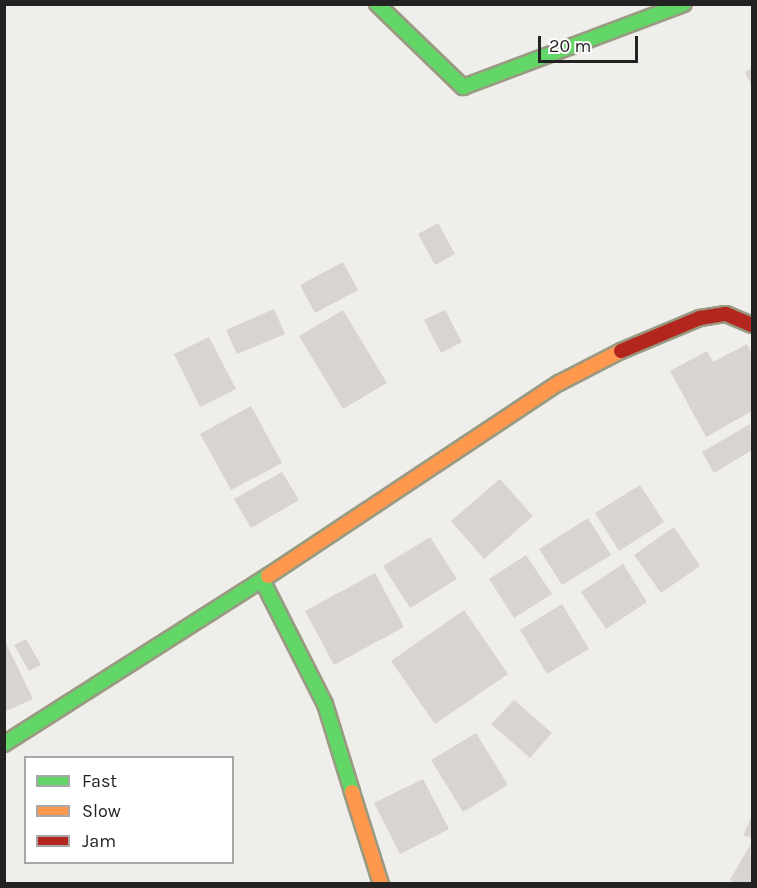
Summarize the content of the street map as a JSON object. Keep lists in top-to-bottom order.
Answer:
{
  "legend": ["Fast", "Slow", "Jam"],
  "scale_bar": "20 m"
}
